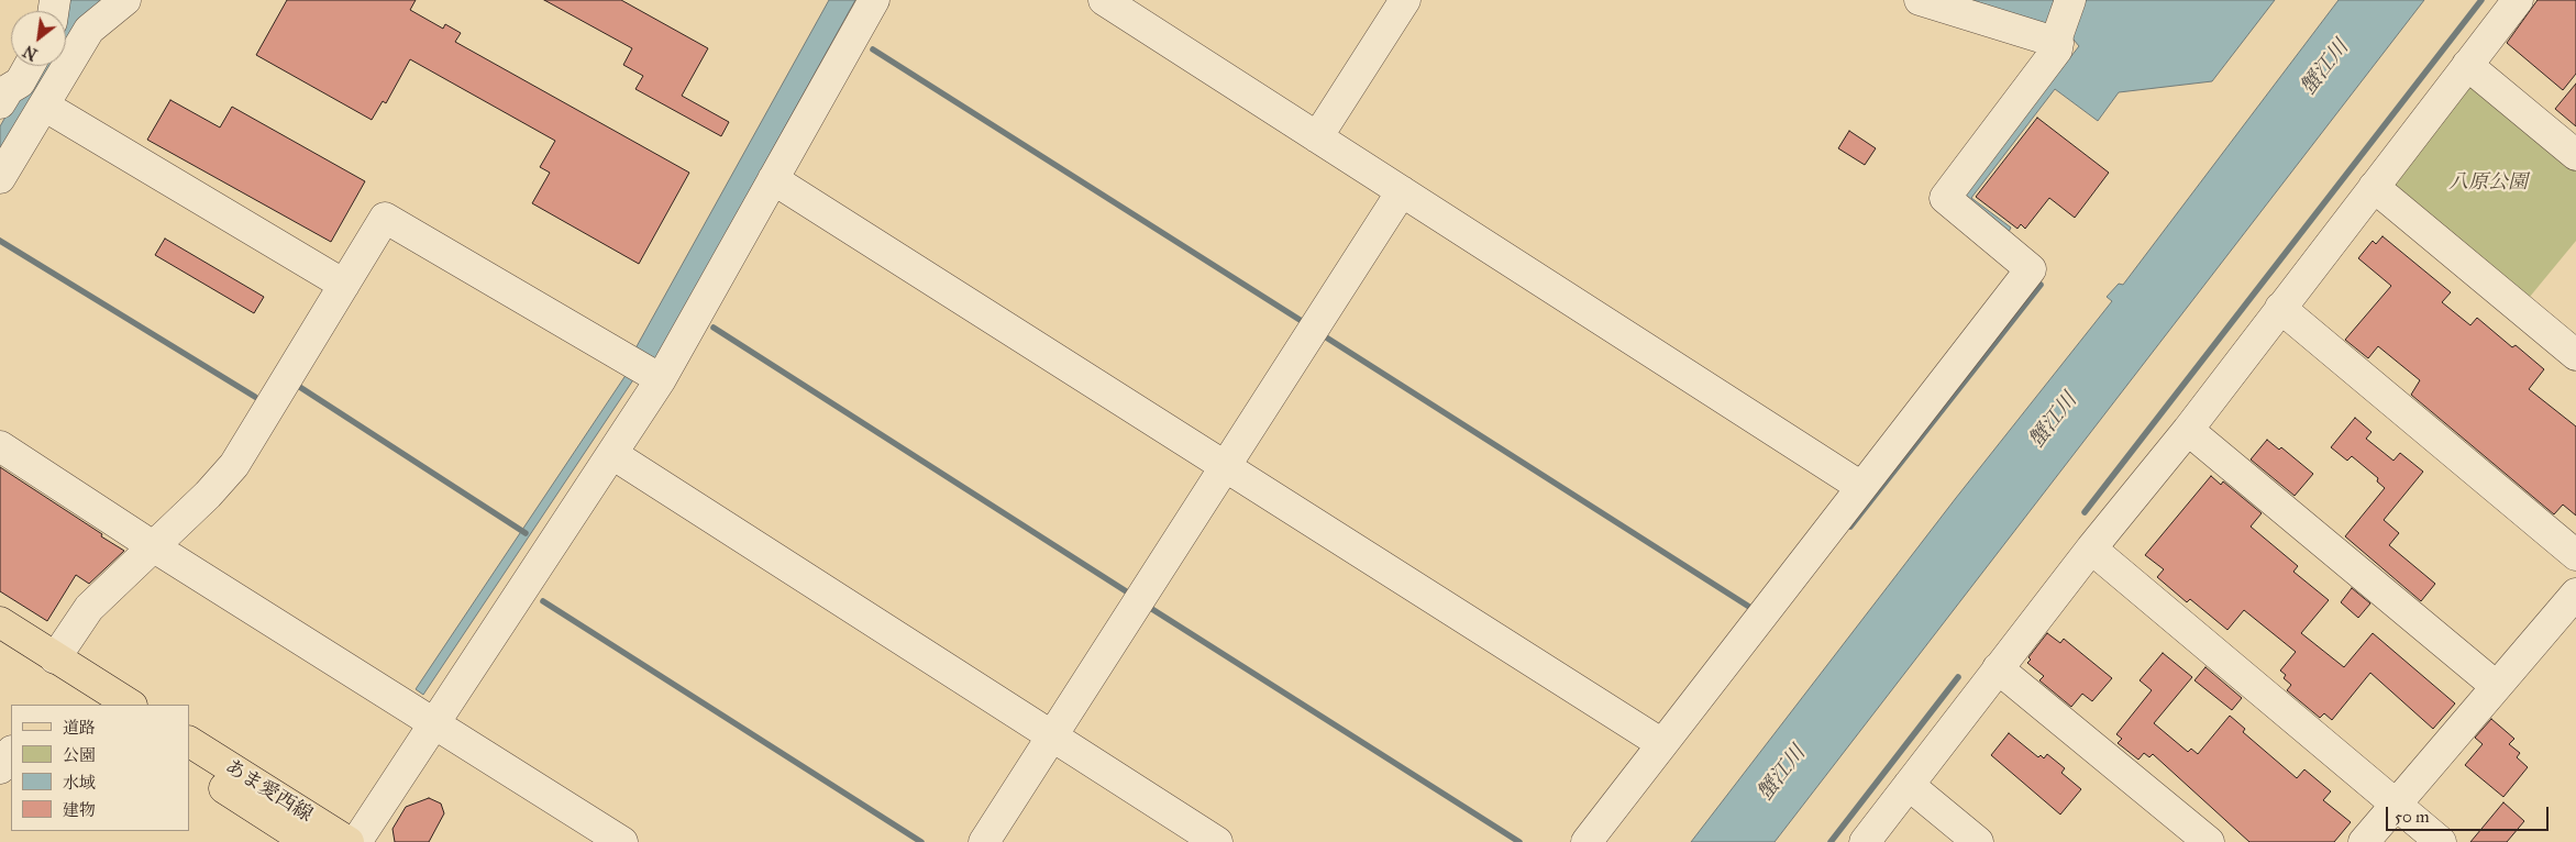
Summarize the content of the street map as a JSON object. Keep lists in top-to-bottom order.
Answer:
{
  "streets": {
    "main road": ["あま愛西線"]
  },
  "water": ["蟹江川"],
  "parks": ["八原公園"],
  "legend": [
    "道路",
    "公園",
    "水域",
    "建物"
  ],
  "scale_bar": "50 m",
  "north": "bottom left"
}
